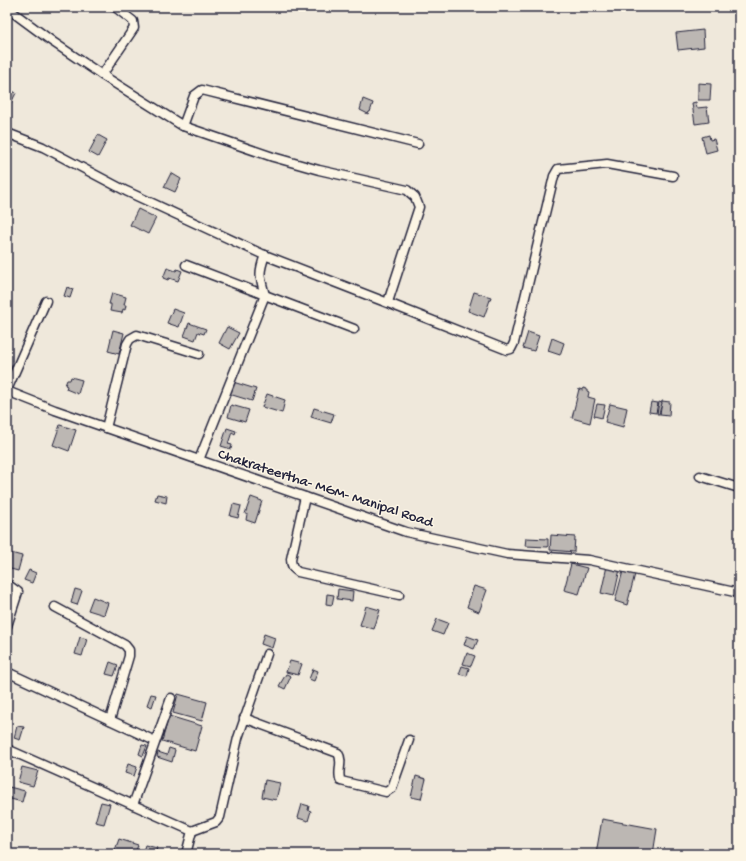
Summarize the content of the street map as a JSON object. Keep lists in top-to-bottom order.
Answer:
{
  "streets": {
    "street": ["Chakrateertha- MGM- Manipal Road"]
  }
}
